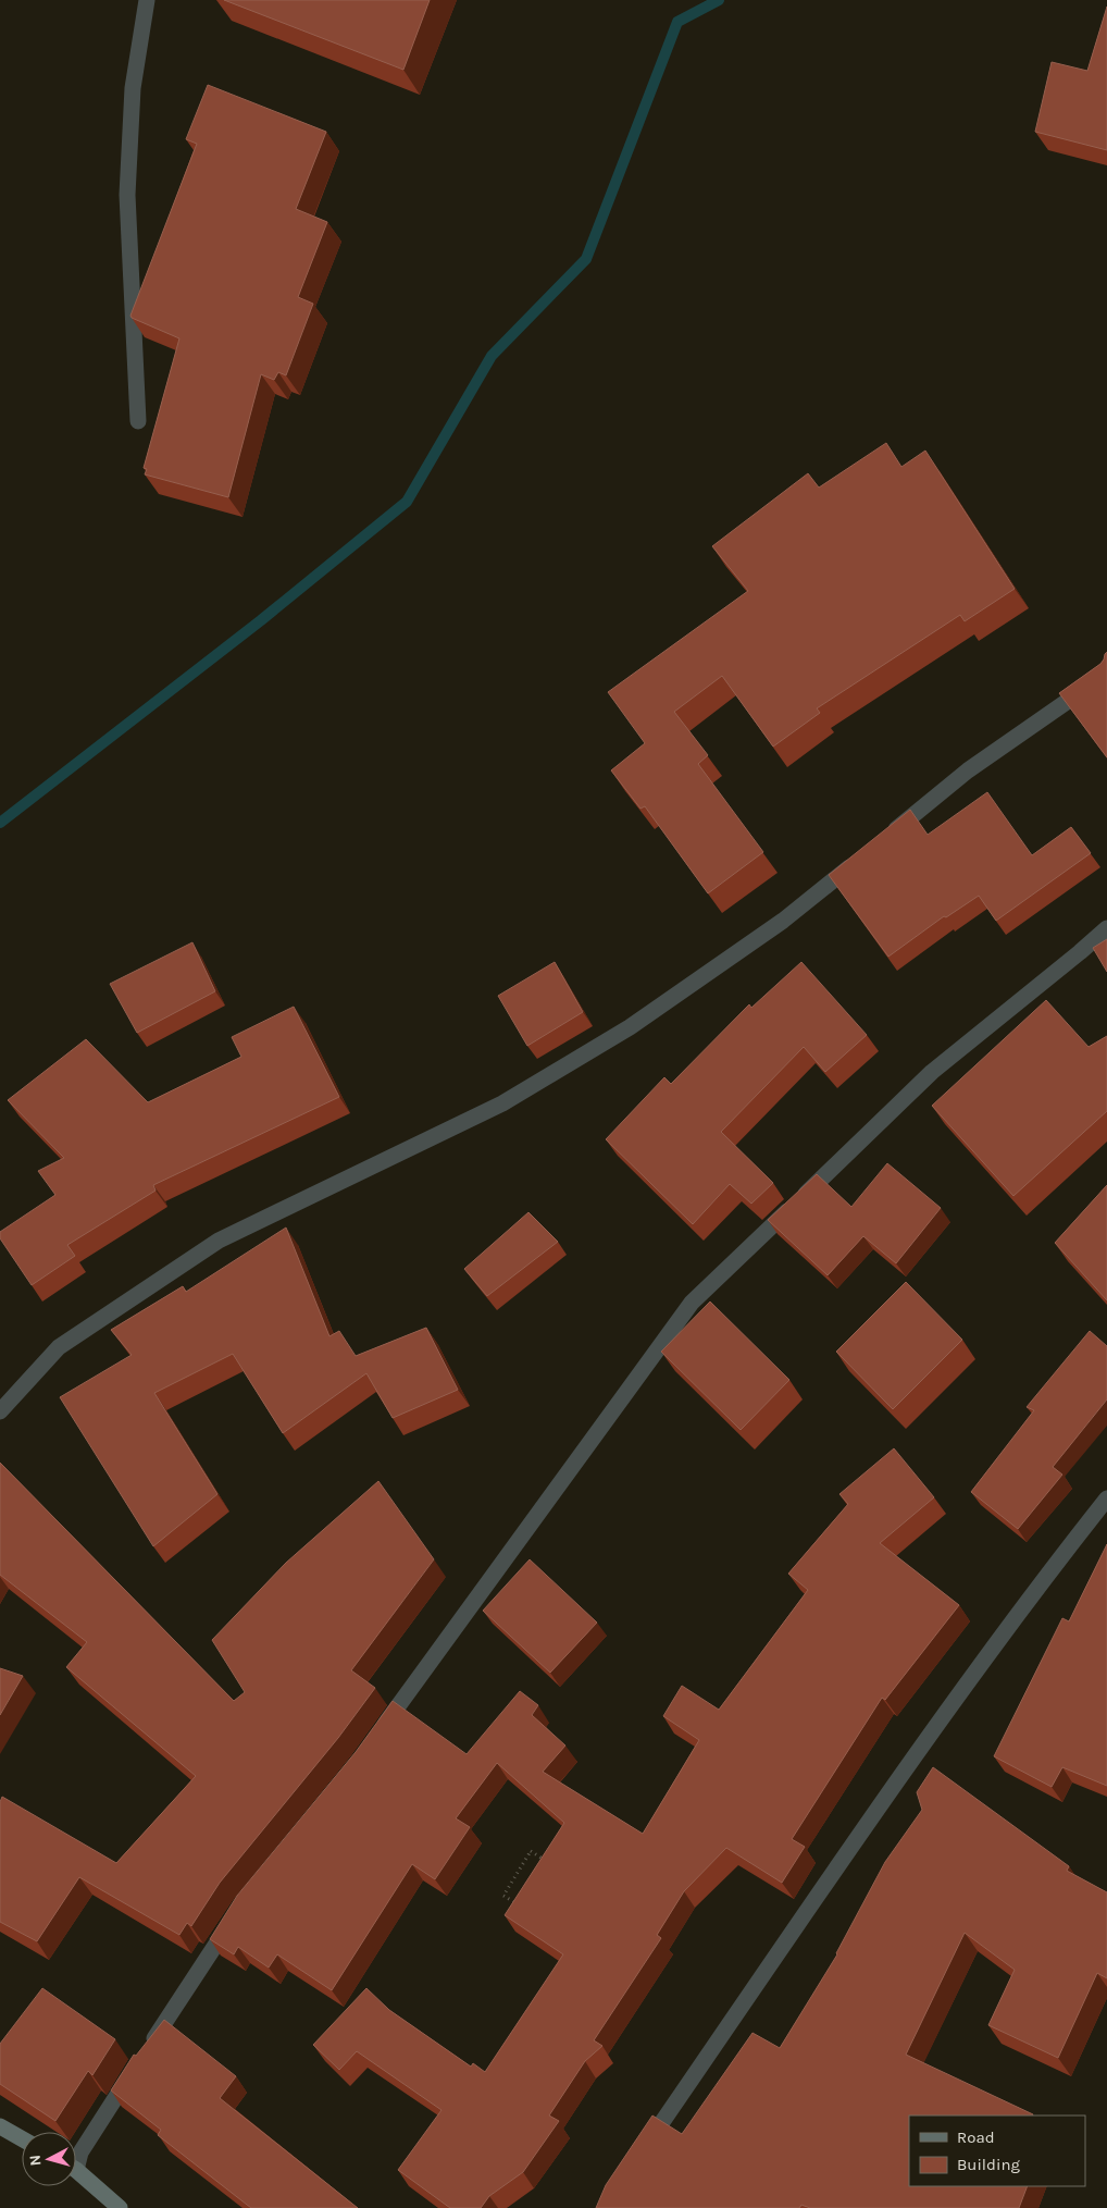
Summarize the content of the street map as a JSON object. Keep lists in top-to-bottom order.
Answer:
{
  "legend": ["Road", "Building"],
  "north": "left"
}
